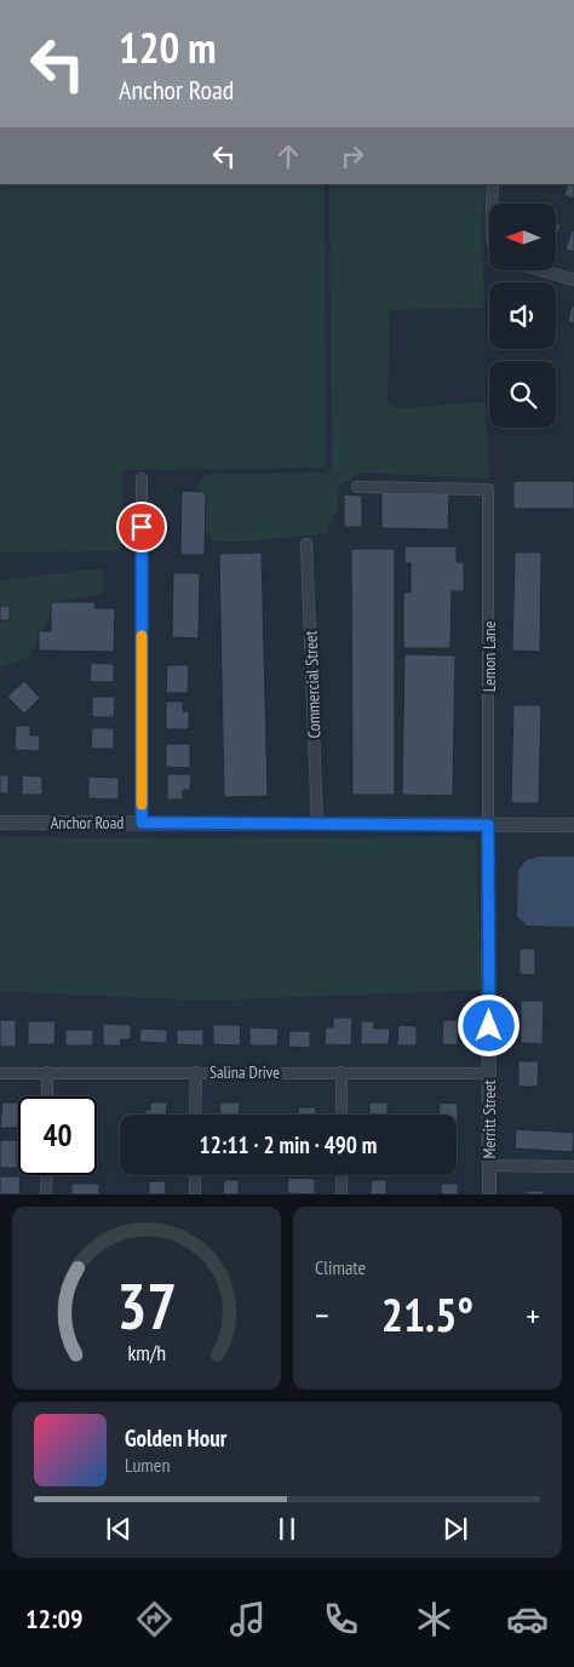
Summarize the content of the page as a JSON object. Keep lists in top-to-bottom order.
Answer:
{
  "streets": {
    "street": [
      "Lemon Lane",
      "Commercial Street",
      "Anchor Road",
      "Salina Drive",
      "Merritt Street"
    ]
  },
  "crossings": [
    ["Lemon Lane", "Anchor Road"],
    ["Lemon Lane", "Merritt Street"],
    ["Commercial Street", "Anchor Road"],
    ["Anchor Road", "Merritt Street"],
    ["Salina Drive", "Merritt Street"]
  ],
  "north": "left",
  "page": {
    "turn": ["120 m", "Anchor Road"],
    "limit": "40",
    "trip": "12:11 · 2 min · 490 m",
    "tile": "Climate",
    "heat": ["−", "21.5°", "+"],
    "song": ["Golden Hour", "Lumen"],
    "tabs": "12:09",
    "gauge": ["37", "km/h"]
  }
}
